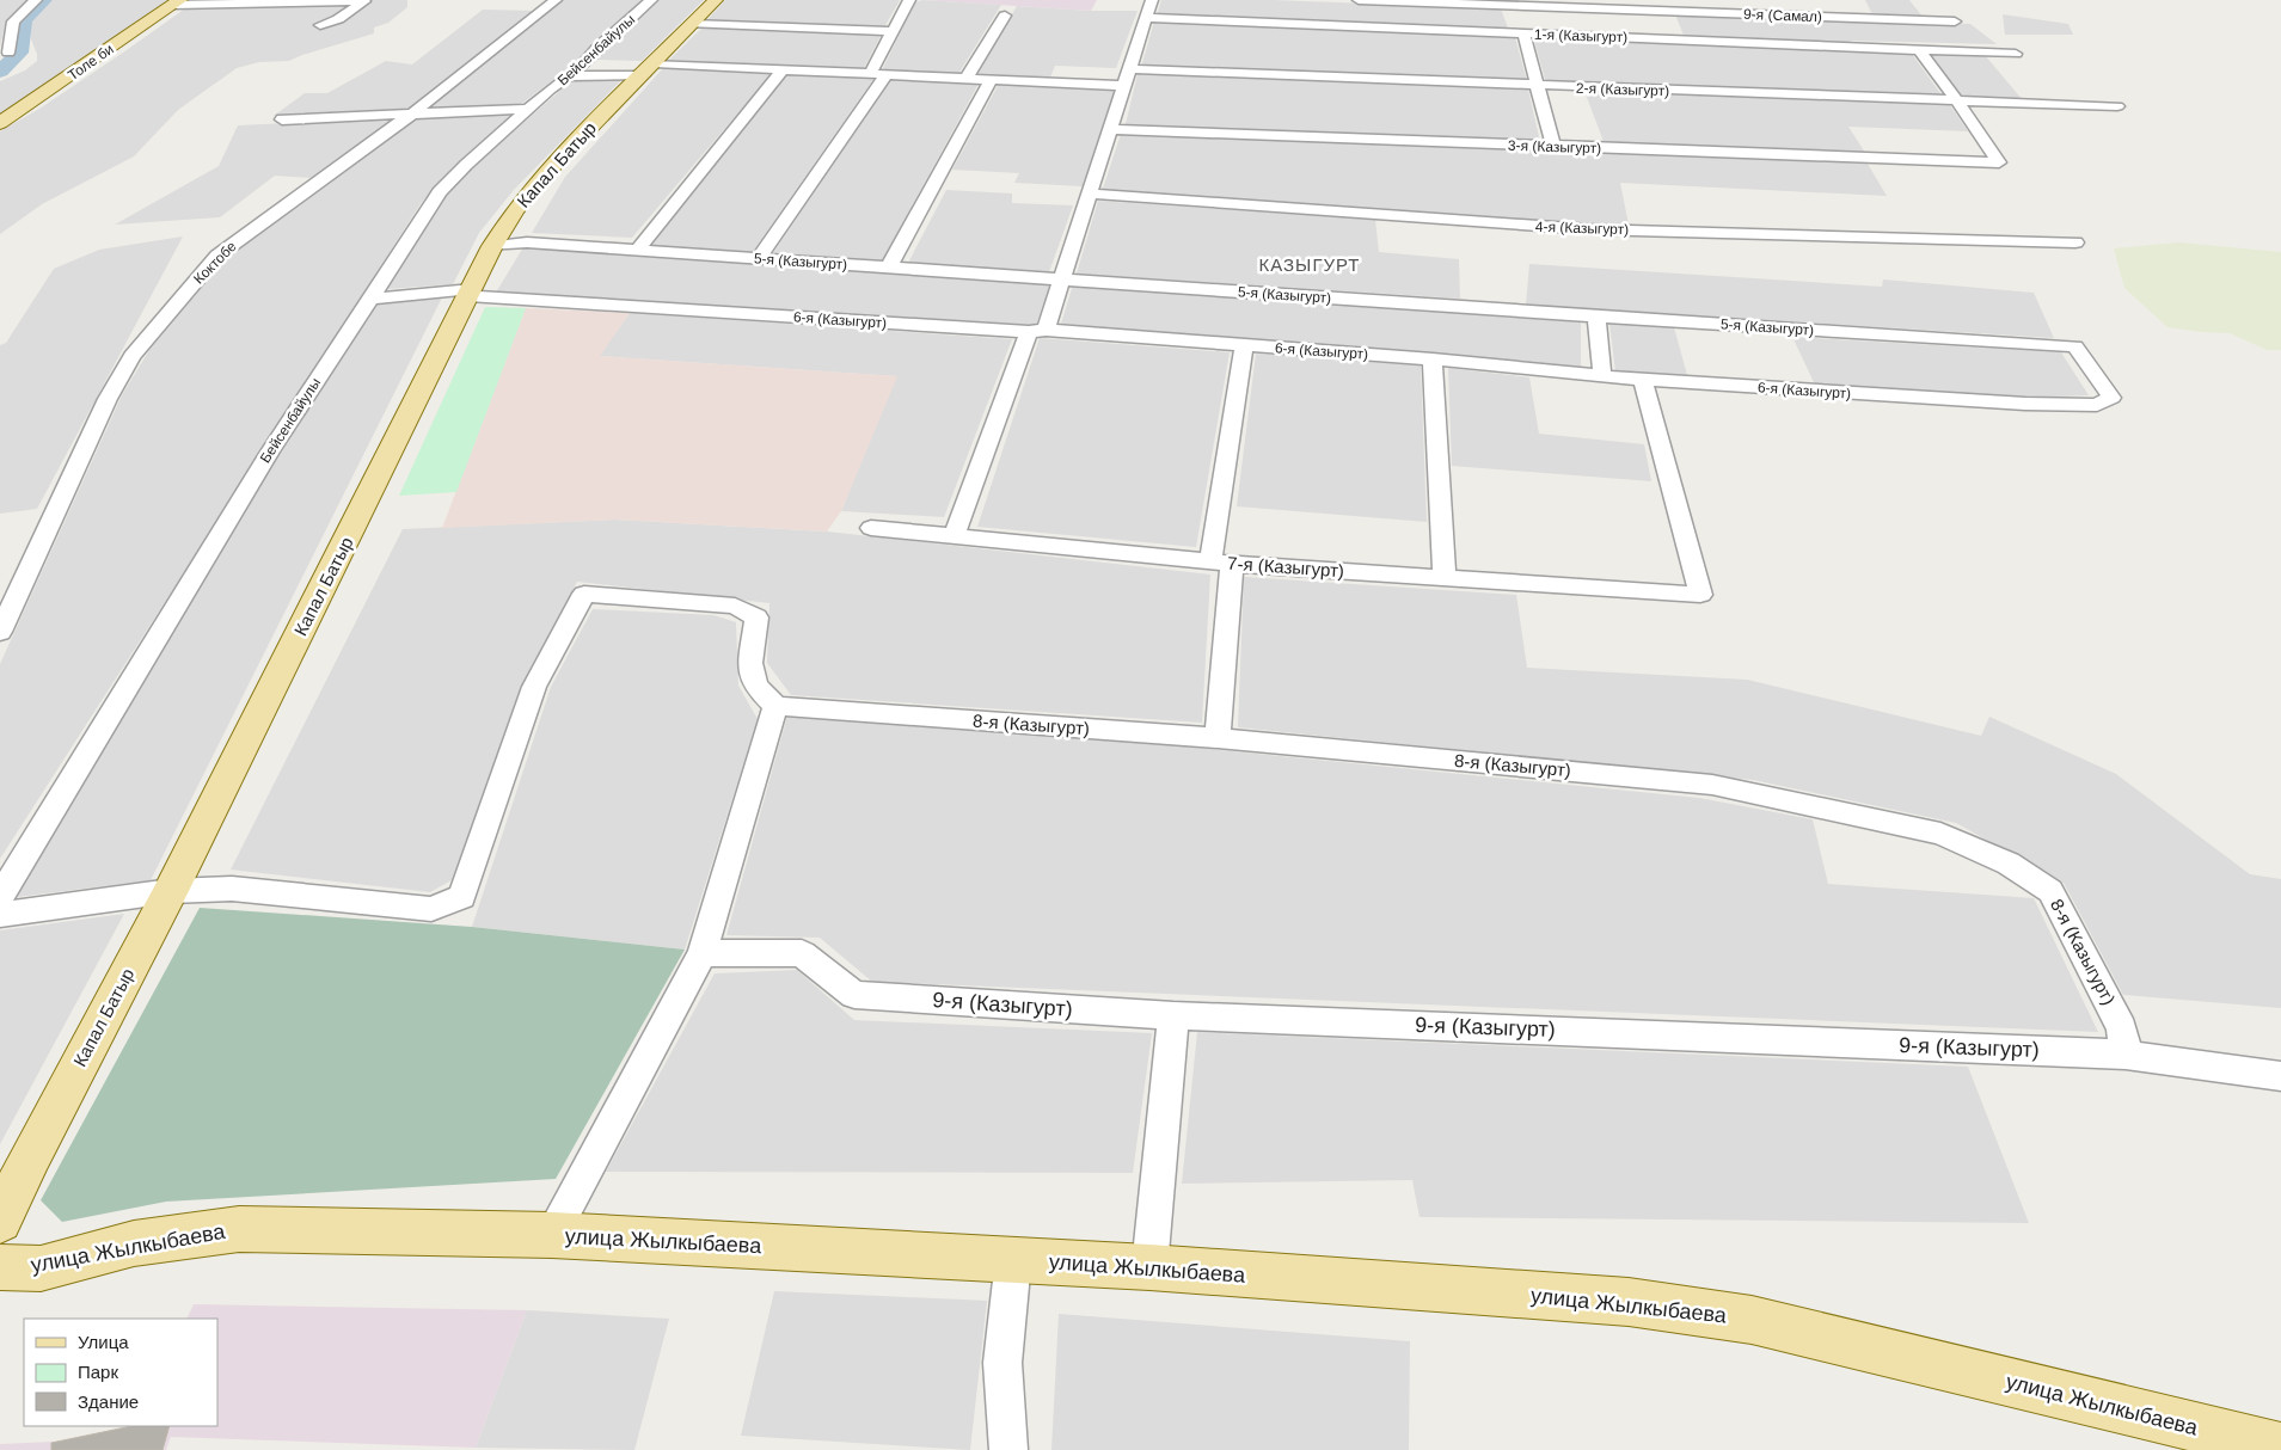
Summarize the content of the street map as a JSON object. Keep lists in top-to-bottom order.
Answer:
{
  "streets": {
    "main road": ["Толе би", "Капал Батыр", "улица Жылкыбаева"],
    "street": [
      "9-я (Самал)",
      "1-я (Казыгурт)",
      "Бейсенбайулы",
      "2-я (Казыгурт)",
      "3-я (Казыгурт)",
      "4-я (Казыгурт)",
      "5-я (Казыгурт)",
      "Коктобе",
      "6-я (Казыгурт)",
      "7-я (Казыгурт)",
      "8-я (Казыгурт)",
      "9-я (Казыгурт)"
    ]
  },
  "crossings": [
    ["9-я (Самал)", "1-я (Казыгурт)"],
    ["Бейсенбайулы", "6-я (Казыгурт)"],
    ["2-я (Казыгурт)", "3-я (Казыгурт)"],
    ["Капал Батыр", "5-я (Казыгурт)"],
    ["Капал Батыр", "6-я (Казыгурт)"],
    ["5-я (Казыгурт)", "6-я (Казыгурт)"],
    ["6-я (Казыгурт)", "7-я (Казыгурт)"],
    ["8-я (Казыгурт)", "9-я (Казыгурт)"]
  ],
  "districts": ["КАЗЫГУРТ"],
  "legend": ["Улица", "Парк", "Здание"]
}
